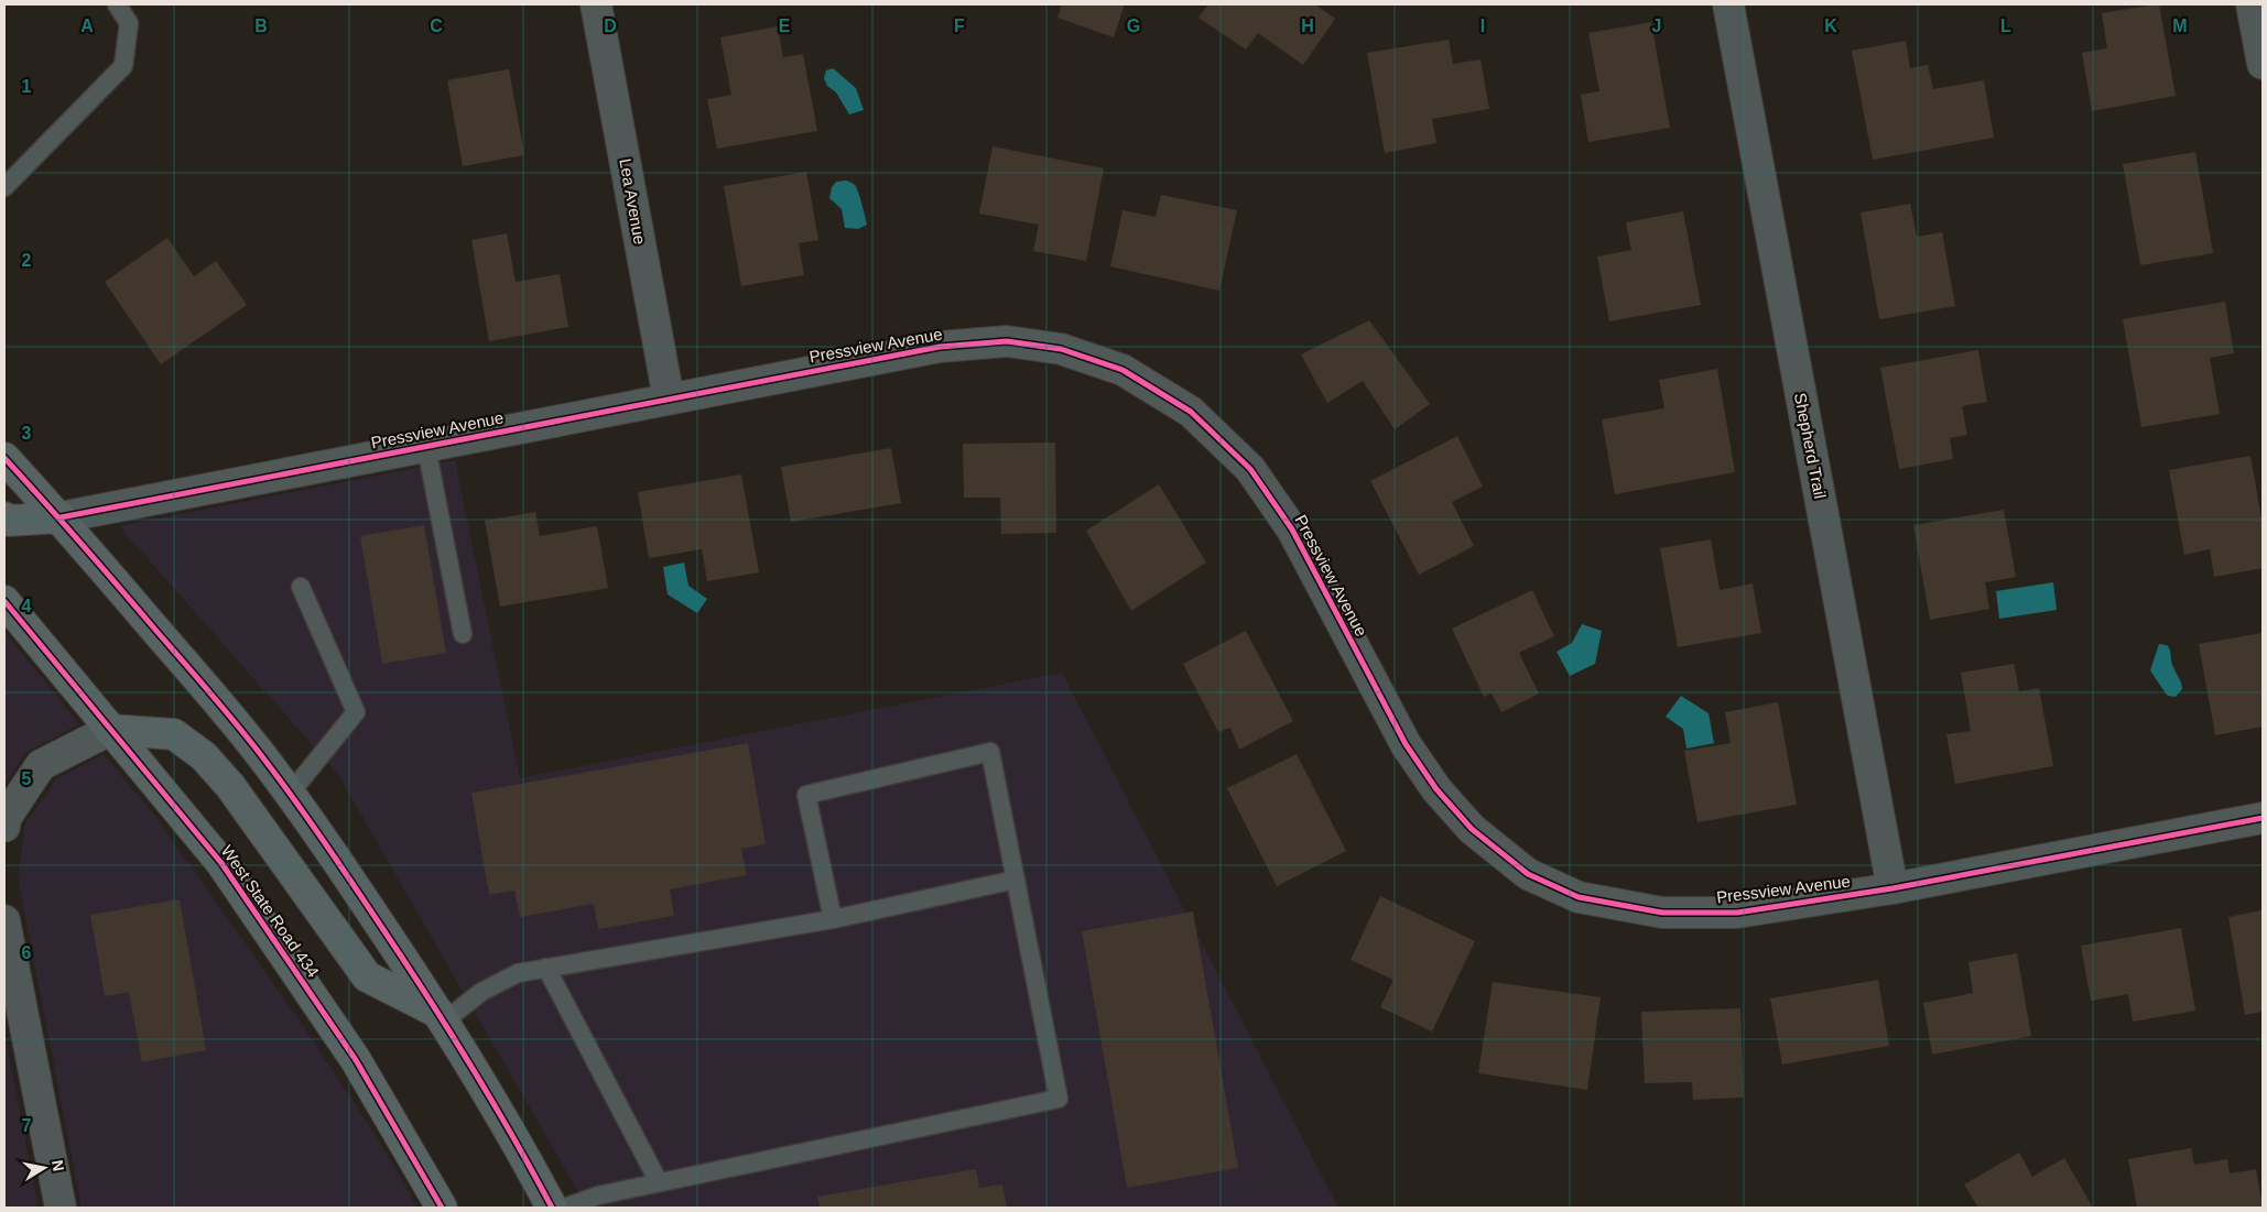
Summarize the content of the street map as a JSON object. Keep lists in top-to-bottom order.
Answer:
{
  "streets": {
    "main road": ["West State Road 434"],
    "street": ["Lea Avenue", "Pressview Avenue", "Shepherd Trail"]
  },
  "crossings": [
    ["Lea Avenue", "Pressview Avenue"],
    ["Pressview Avenue", "Shepherd Trail"]
  ],
  "north": "right",
  "grid": {
    "columns": [
      "A",
      "B",
      "C",
      "D",
      "E",
      "F",
      "G",
      "H",
      "I",
      "J",
      "K",
      "L",
      "M"
    ],
    "rows": [
      "1",
      "2",
      "3",
      "4",
      "5",
      "6",
      "7"
    ]
  }
}
